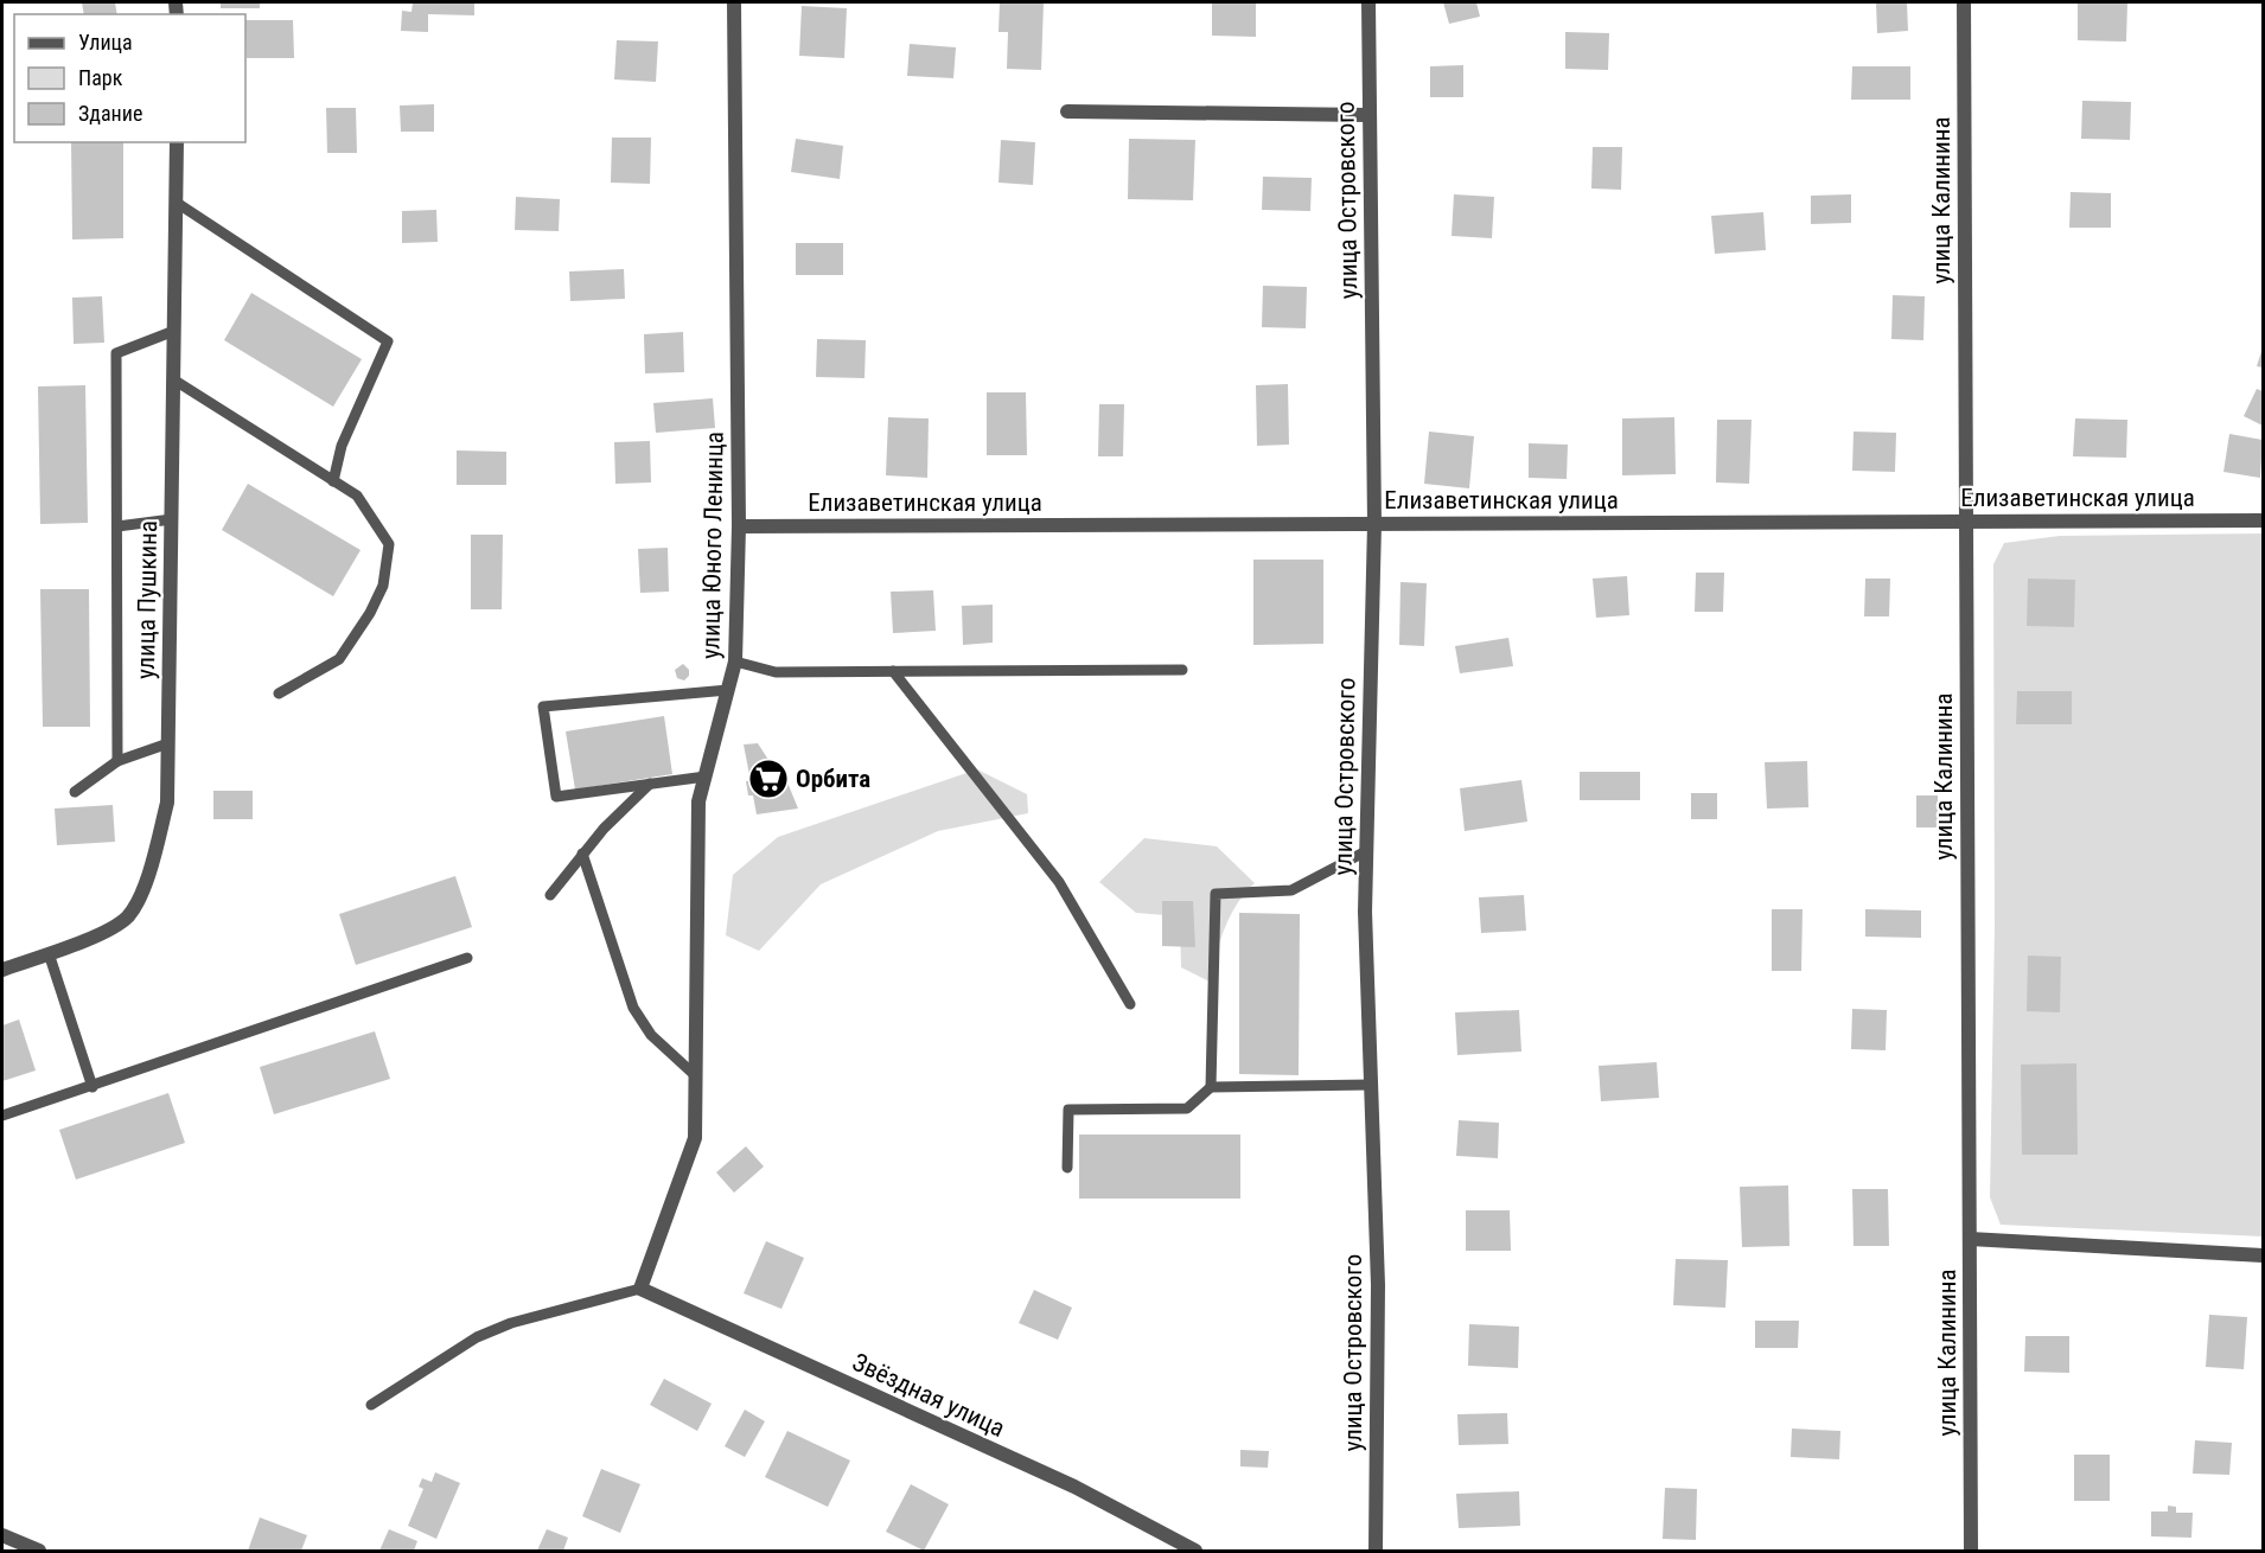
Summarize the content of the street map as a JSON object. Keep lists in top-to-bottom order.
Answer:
{
  "streets": {
    "street": [
      "улица Островского",
      "улица Калинина",
      "Елизаветинская улица",
      "улица Юного Ленинца",
      "улица Пушкина",
      "Звёздная улица"
    ]
  },
  "crossings": [
    ["улица Островского", "Елизаветинская улица"],
    ["улица Калинина", "Елизаветинская улица"],
    ["Елизаветинская улица", "улица Юного Ленинца"],
    ["улица Юного Ленинца", "Звёздная улица"]
  ],
  "places": {
    "supermarket": ["Орбита"]
  },
  "legend": ["Улица", "Парк", "Здание"]
}
